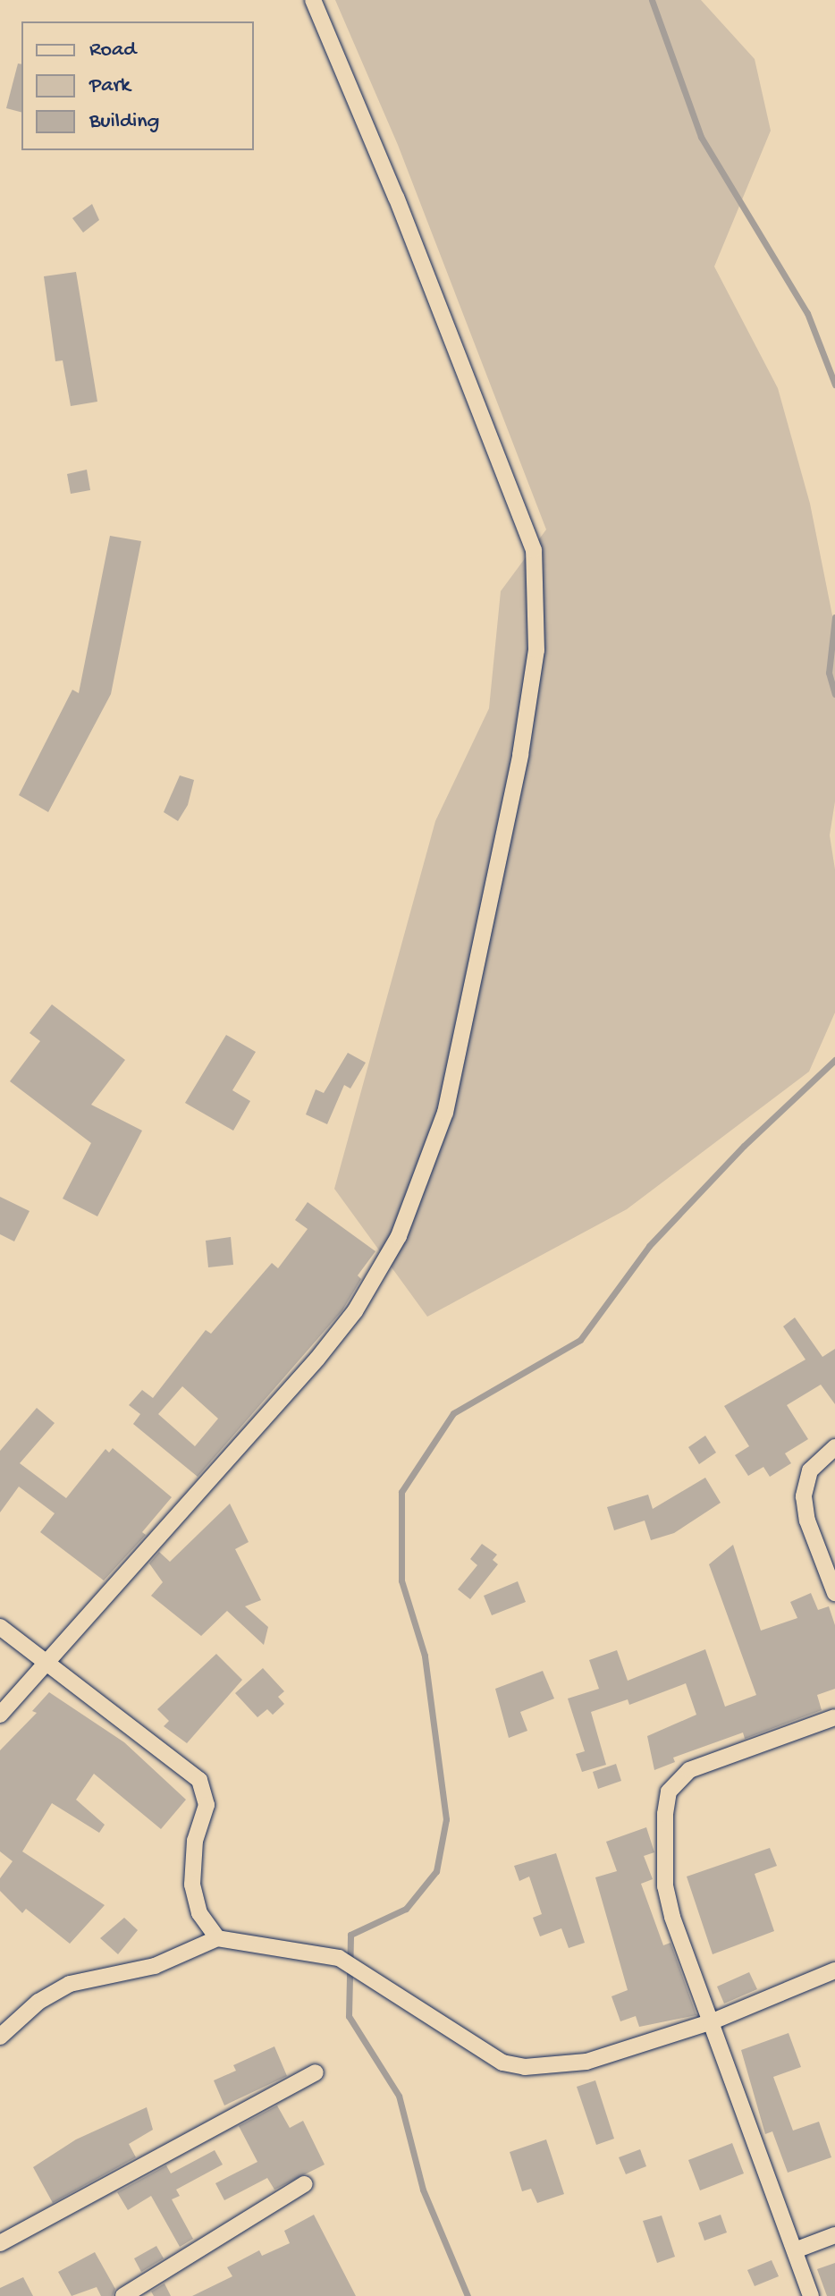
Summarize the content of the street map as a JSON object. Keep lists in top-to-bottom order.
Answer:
{
  "legend": ["Road", "Park", "Building"]
}
